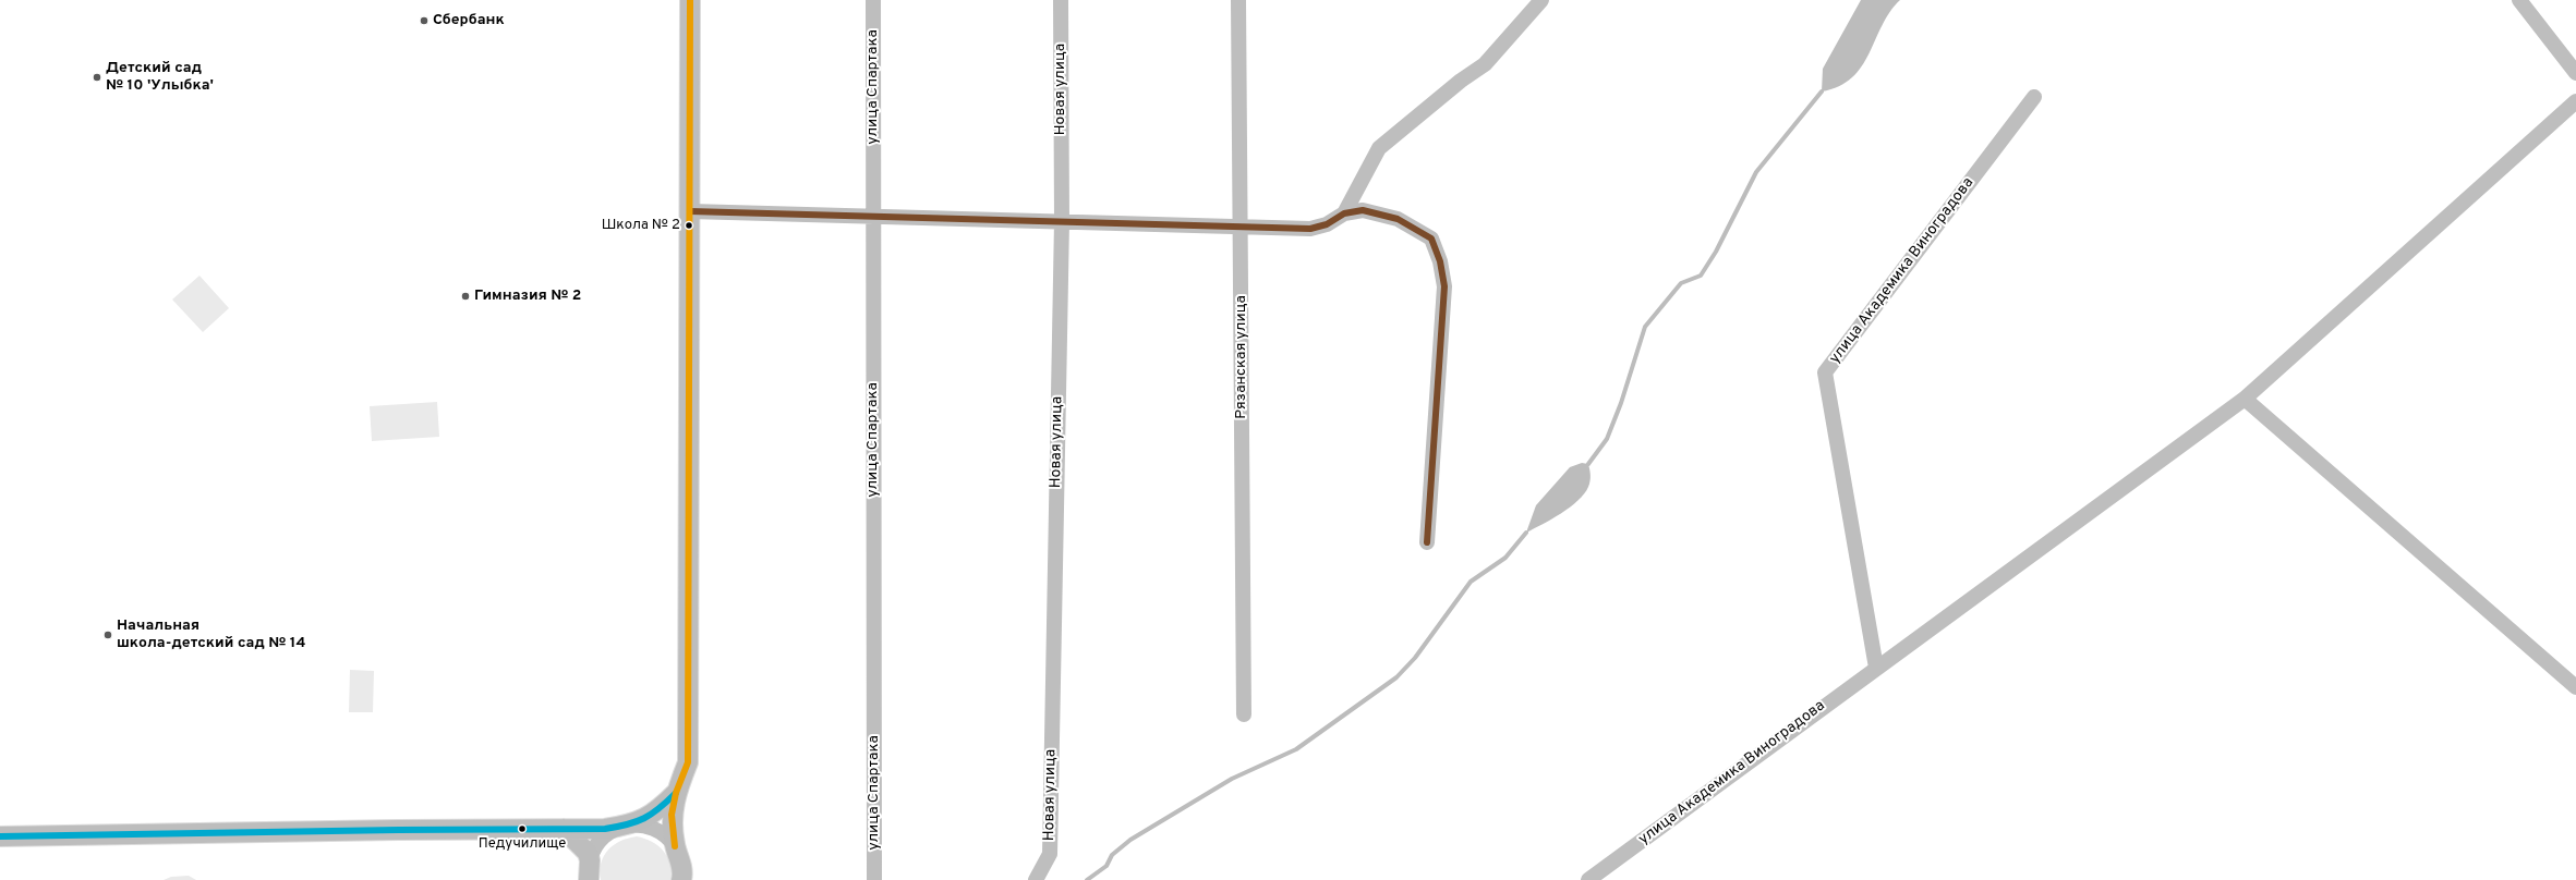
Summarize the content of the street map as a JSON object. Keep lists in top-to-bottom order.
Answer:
{
  "streets": {
    "street": [
      "улица Спартака",
      "Новая улица",
      "улица Академика Виноградова",
      "Рязанская улица"
    ]
  },
  "places": [
    "Сбербанк",
    "Детский сад № 10 'Улыбка'",
    "Школа № 2",
    "Гимназия № 2",
    "Начальная школа-детский сад № 14",
    "Педучилище"
  ]
}
